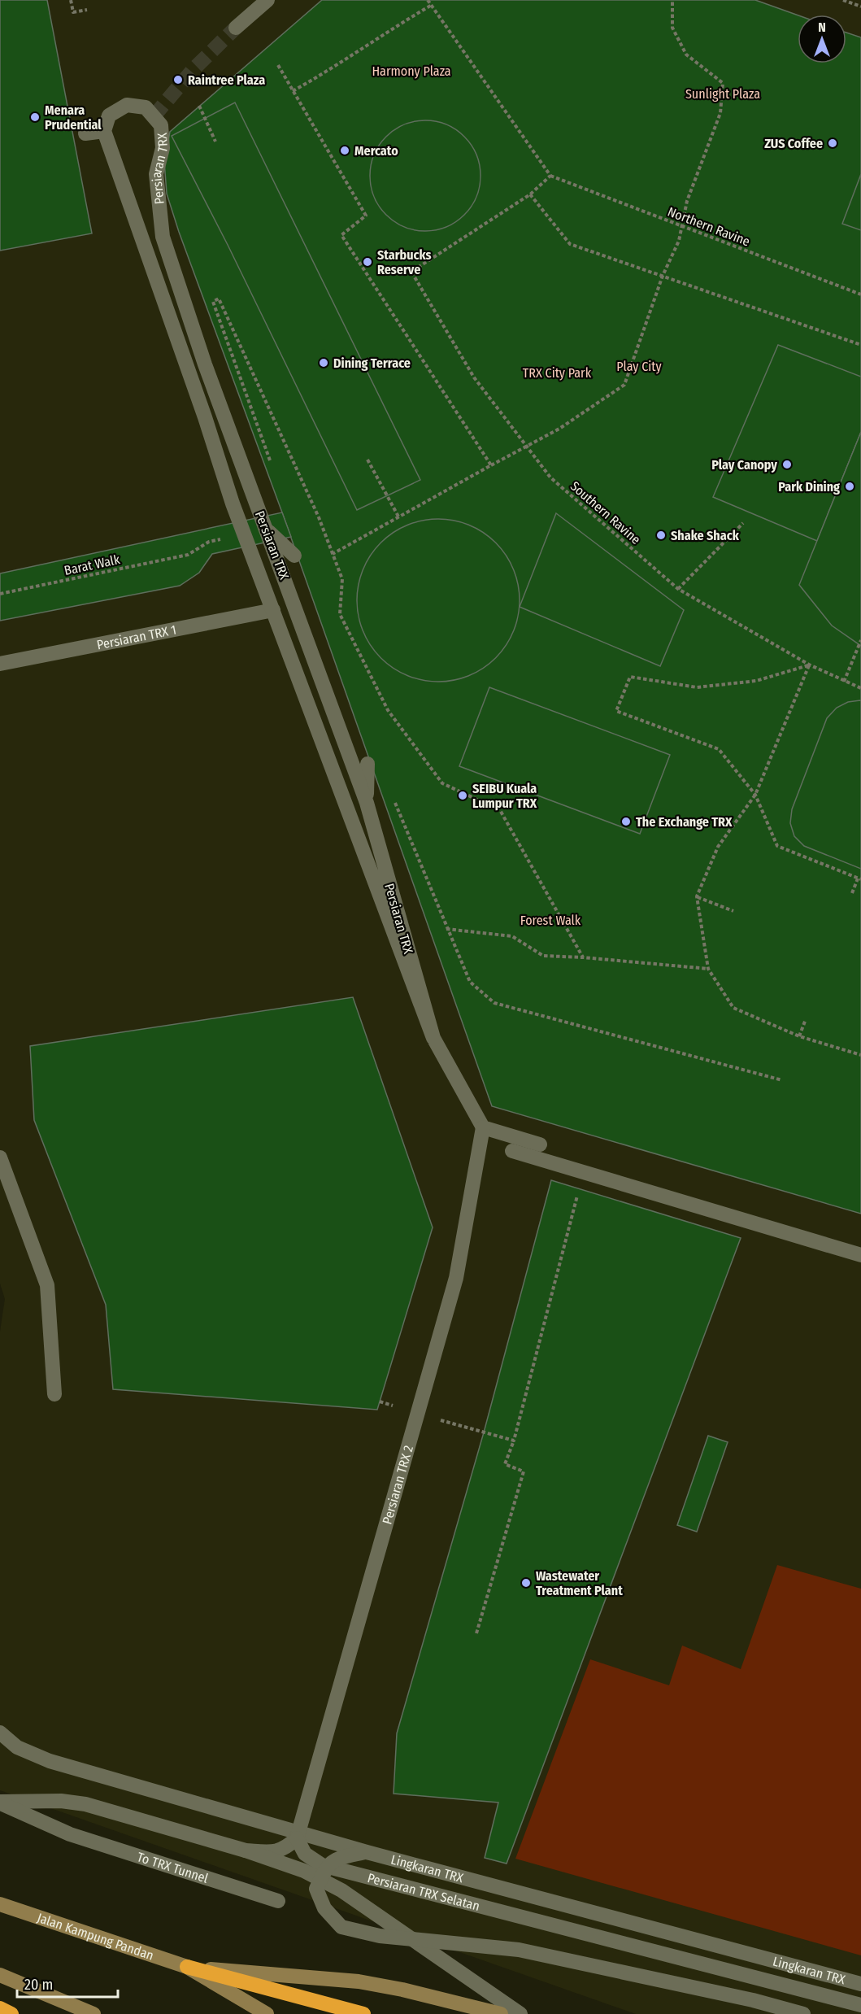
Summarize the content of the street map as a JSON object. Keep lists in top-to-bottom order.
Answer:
{
  "streets": {
    "main road": ["Jalan Kampung Pandan"],
    "street": [
      "Persiaran TRX",
      "Persiaran TRX 1",
      "Persiaran TRX 2",
      "To TRX Tunnel",
      "Lingkaran TRX",
      "Persiaran TRX Selatan"
    ],
    "path": ["Northern Ravine", "Southern Ravine", "Barat Walk"]
  },
  "crossings": [
    ["Persiaran TRX", "Persiaran TRX 1"],
    ["Persiaran TRX", "Persiaran TRX 2"],
    ["Persiaran TRX 2", "Persiaran TRX Selatan"]
  ],
  "parks": [
    "Harmony Plaza",
    "Sunlight Plaza",
    "Play City",
    "TRX City Park",
    "Forest Walk"
  ],
  "places": [
    "Raintree Plaza",
    "Menara Prudential",
    "ZUS Coffee",
    "Mercato",
    "Starbucks Reserve",
    "Dining Terrace",
    "Play Canopy",
    "Park Dining",
    "Shake Shack",
    "SEIBU Kuala Lumpur TRX",
    "The Exchange TRX",
    "Wastewater Treatment Plant"
  ],
  "scale_bar": "20 m",
  "north": "top"
}
